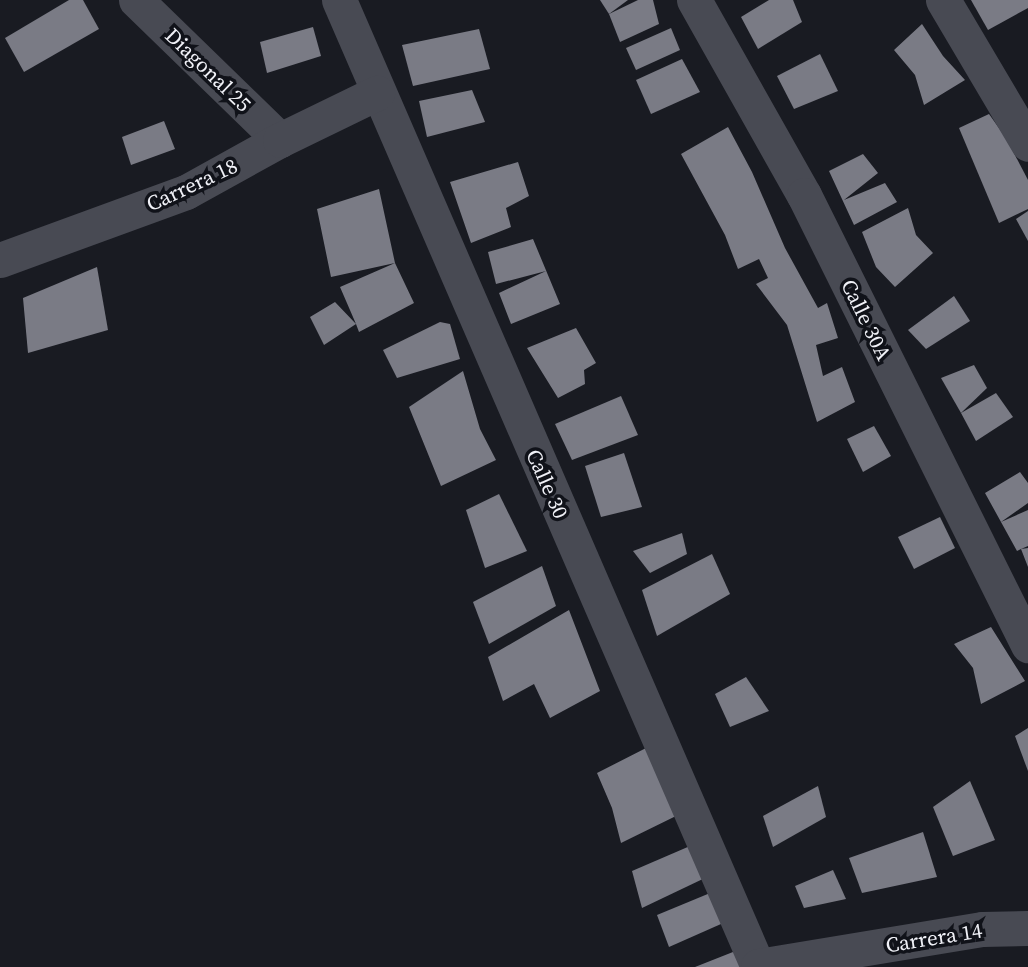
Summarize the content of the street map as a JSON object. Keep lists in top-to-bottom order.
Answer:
{
  "streets": {
    "street": [
      "Diagonal 25",
      "Carrera 18",
      "Calle 30A",
      "Calle 30",
      "Carrera 14"
    ]
  },
  "crossings": [
    ["Diagonal 25", "Carrera 18"],
    ["Carrera 18", "Calle 30"],
    ["Calle 30", "Carrera 14"]
  ]
}
